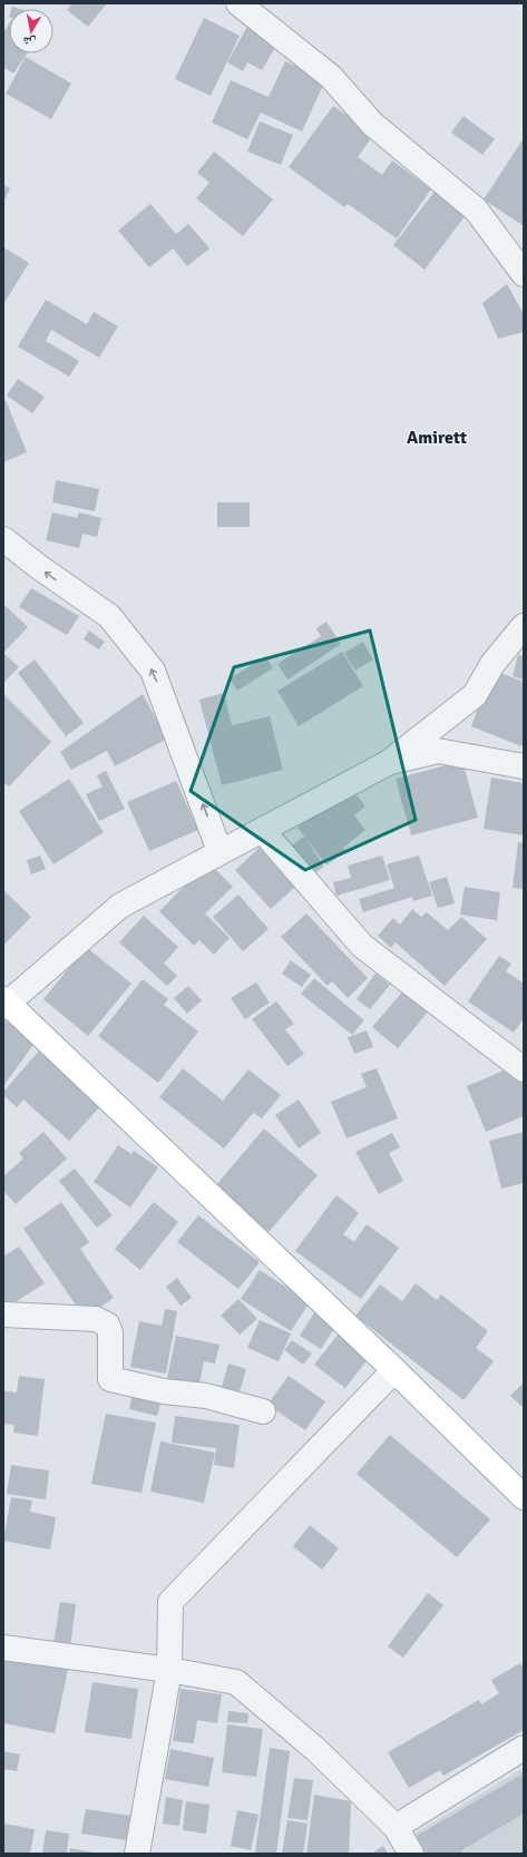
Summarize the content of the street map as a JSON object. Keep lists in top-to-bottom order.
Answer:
{
  "districts": ["Amirett"],
  "north": "bottom"
}
